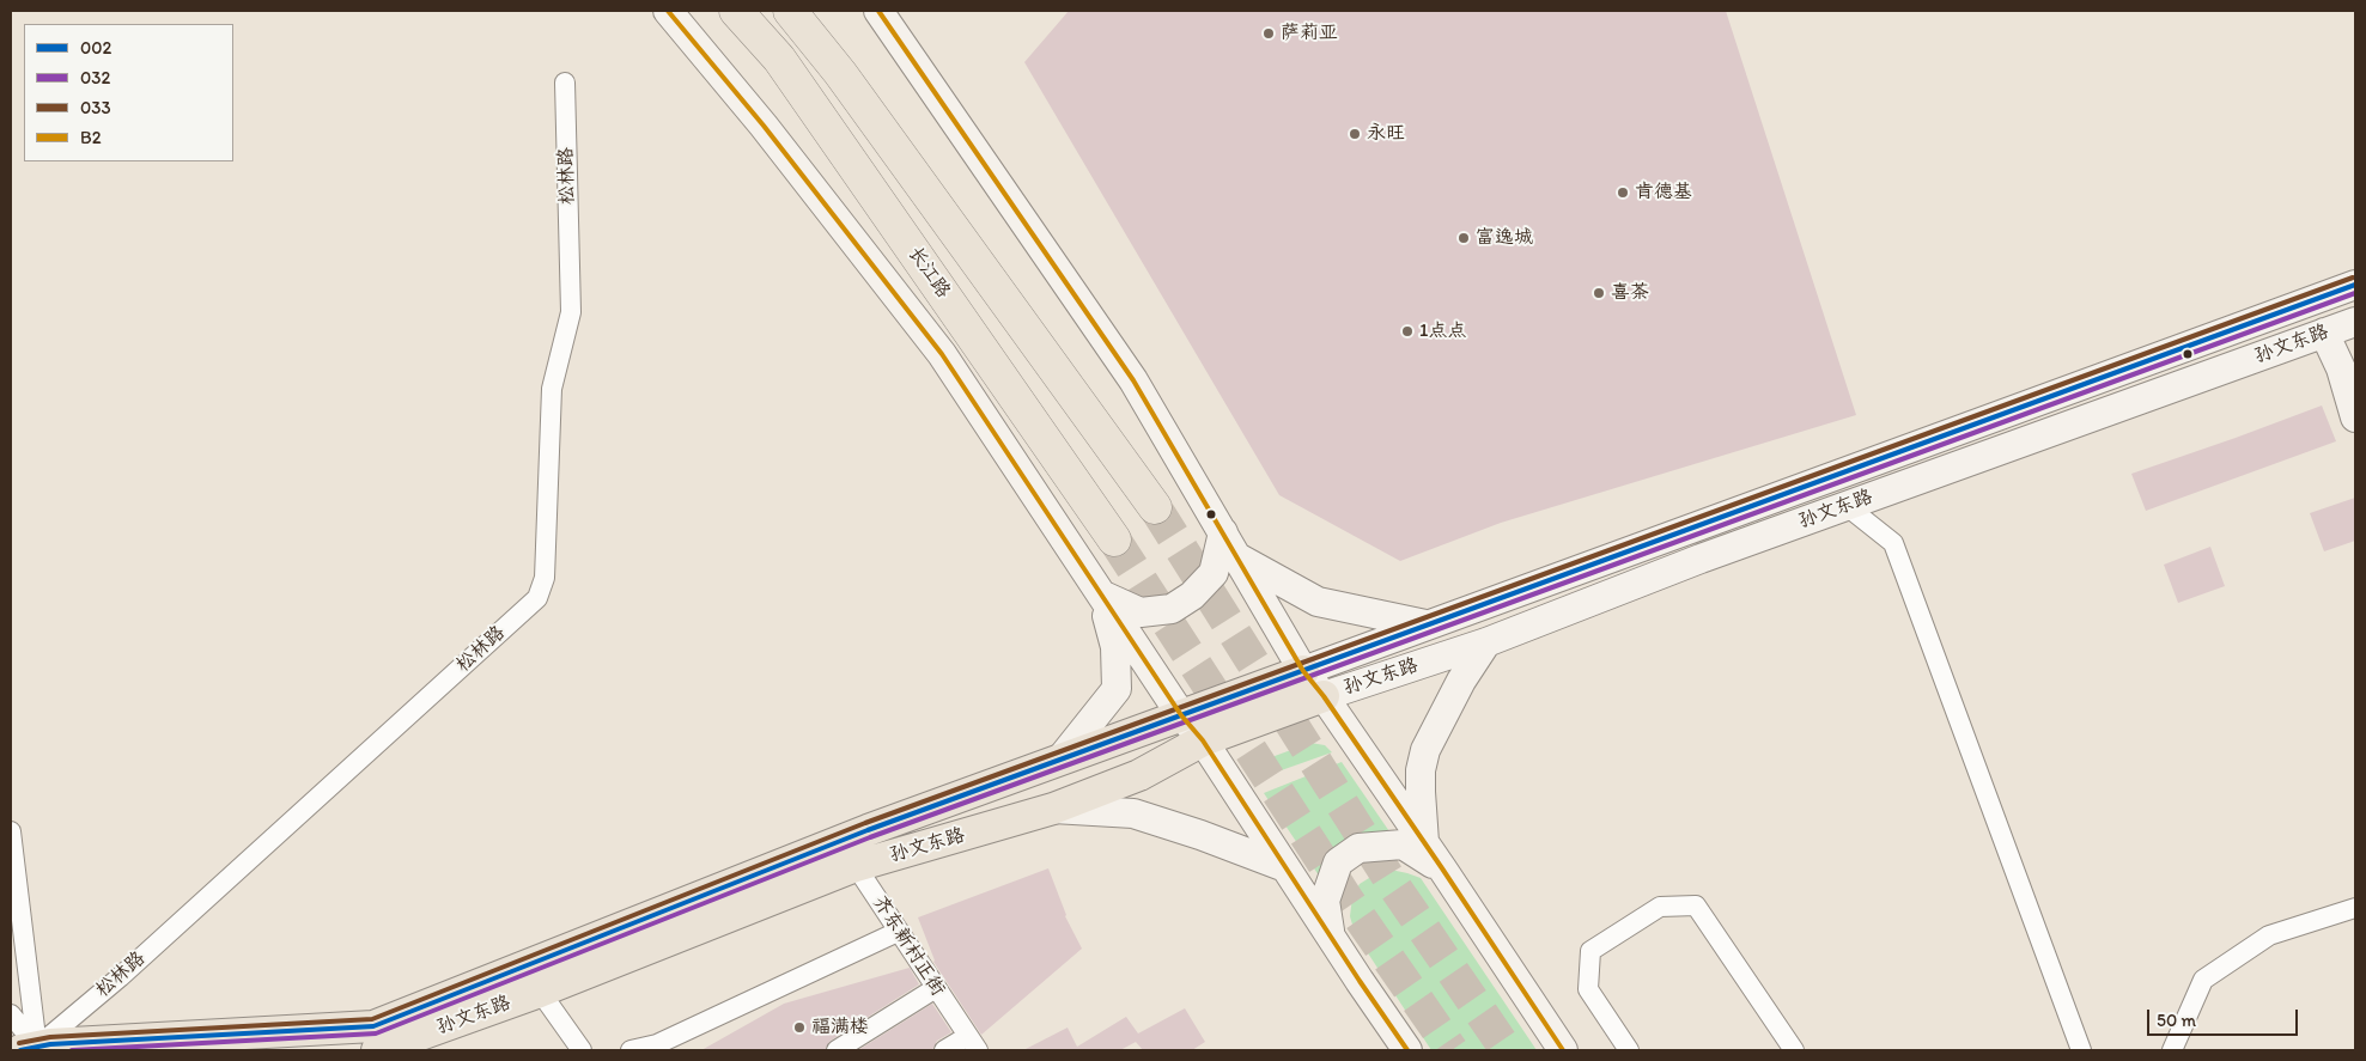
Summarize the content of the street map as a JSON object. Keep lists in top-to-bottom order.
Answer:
{
  "streets": {
    "highway": ["长江路"],
    "main road": ["孙文东路"],
    "street": ["松林路", "齐东新村正街"]
  },
  "crossings": [
    ["松林路", "孙文东路"],
    ["长江路", "孙文东路"],
    ["孙文东路", "齐东新村正街"]
  ],
  "places": [
    "萨莉亚",
    "永旺",
    "肯德基",
    "富逸城",
    "喜茶",
    "1点点",
    "福满楼"
  ],
  "lines": [
    "transit line B2",
    "transit line 033",
    "transit line 002",
    "transit line 032"
  ],
  "legend": [
    "002",
    "032",
    "033",
    "B2"
  ],
  "scale_bar": "50 m"
}
